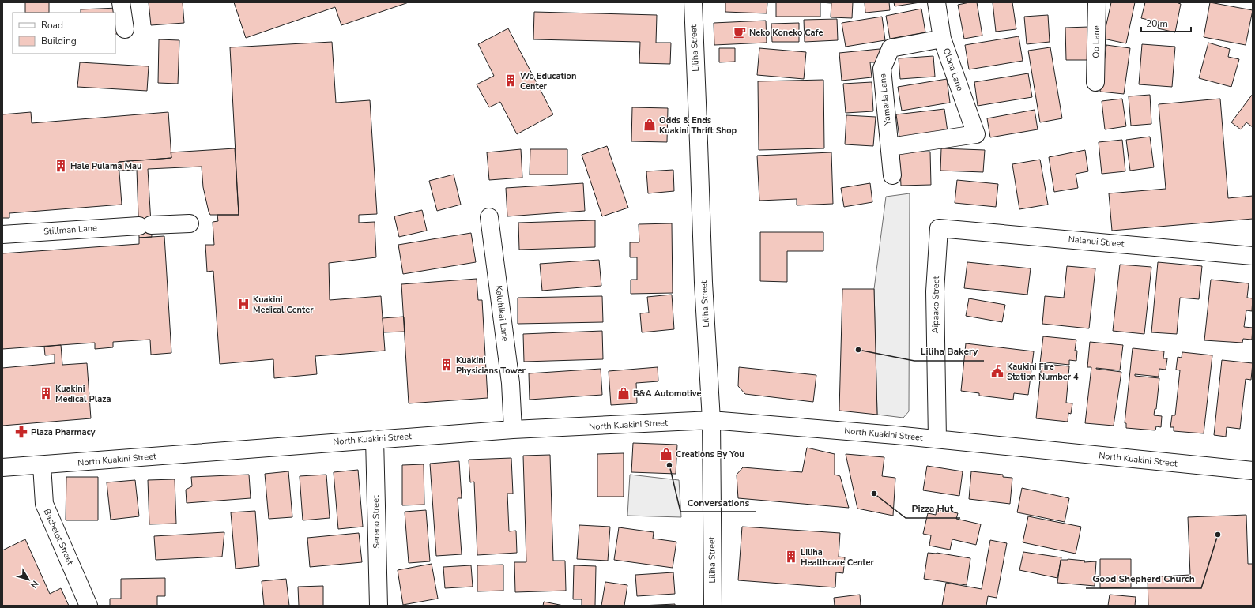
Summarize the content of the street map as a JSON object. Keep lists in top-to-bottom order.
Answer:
{
  "streets": {
    "street": [
      "Oo Lane",
      "Liliha Street",
      "Olona Lane",
      "Yamada Lane",
      "Stillman Lane",
      "Nalanui Street",
      "Aipaako Street",
      "Kaluhikai Lane",
      "North Kuakini Street",
      "Sereno Street",
      "Bachelot Street"
    ]
  },
  "crossings": [
    ["Liliha Street", "North Kuakini Street"],
    ["Olona Lane", "Yamada Lane"],
    ["Nalanui Street", "Aipaako Street"],
    ["Aipaako Street", "North Kuakini Street"],
    ["Kaluhikai Lane", "North Kuakini Street"],
    ["North Kuakini Street", "Sereno Street"],
    ["North Kuakini Street", "Bachelot Street"]
  ],
  "places": {
    "cafe": ["Neko Koneko Cafe"],
    "building": [
      "Wo Education Center",
      "Hale Pulama Mau",
      "Kuakini Physicians Tower",
      "Kuakini Medical Plaza",
      "Liliha Healthcare Center"
    ],
    "shop": ["Odds & Ends Kuakini Thrift Shop", "B&A Automotive", "Creations By You"],
    "hospital": ["Kuakini Medical Center"],
    "other": [
      "Liliha Bakery",
      "Conversations",
      "Pizza Hut",
      "Good Shepherd Church"
    ],
    "public building": ["Kaukini Fire Station Number 4"],
    "pharmacy": ["Plaza Pharmacy"]
  },
  "legend": ["Road", "Building"],
  "scale_bar": "20 m",
  "north": "bottom right"
}
